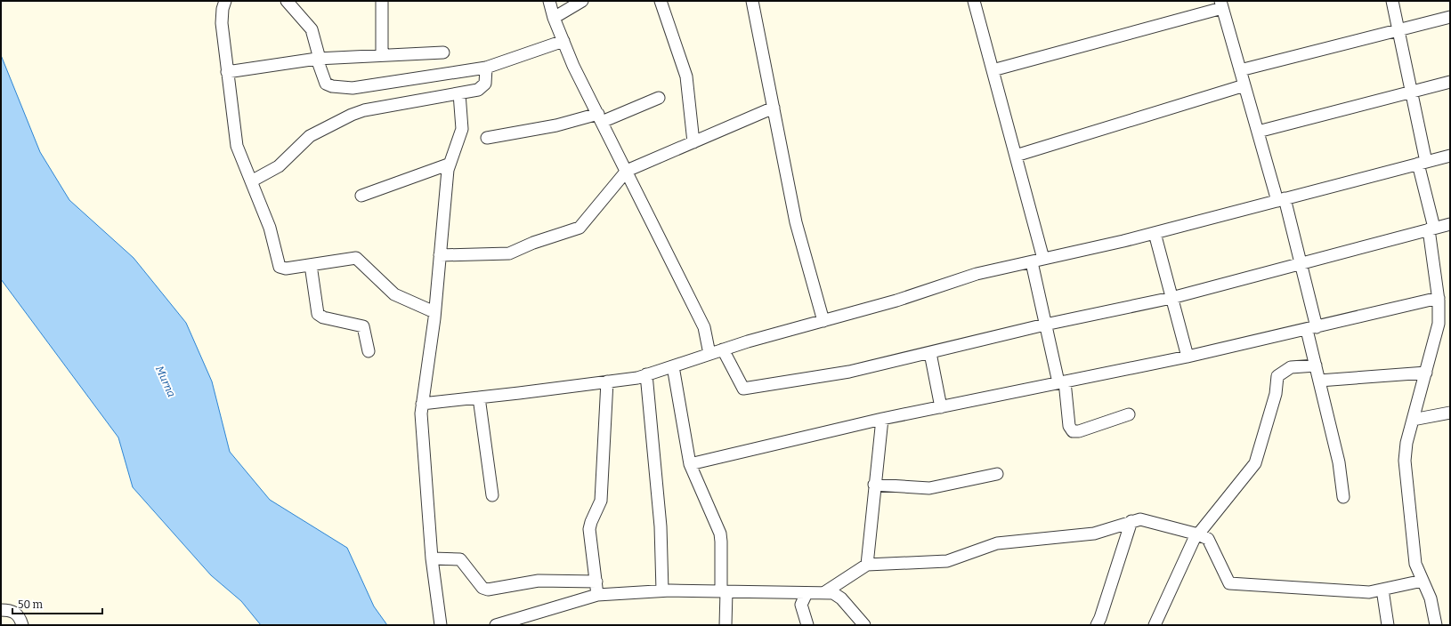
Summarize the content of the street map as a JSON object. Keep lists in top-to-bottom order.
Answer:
{
  "water": ["Murna"],
  "scale_bar": "50 m"
}
